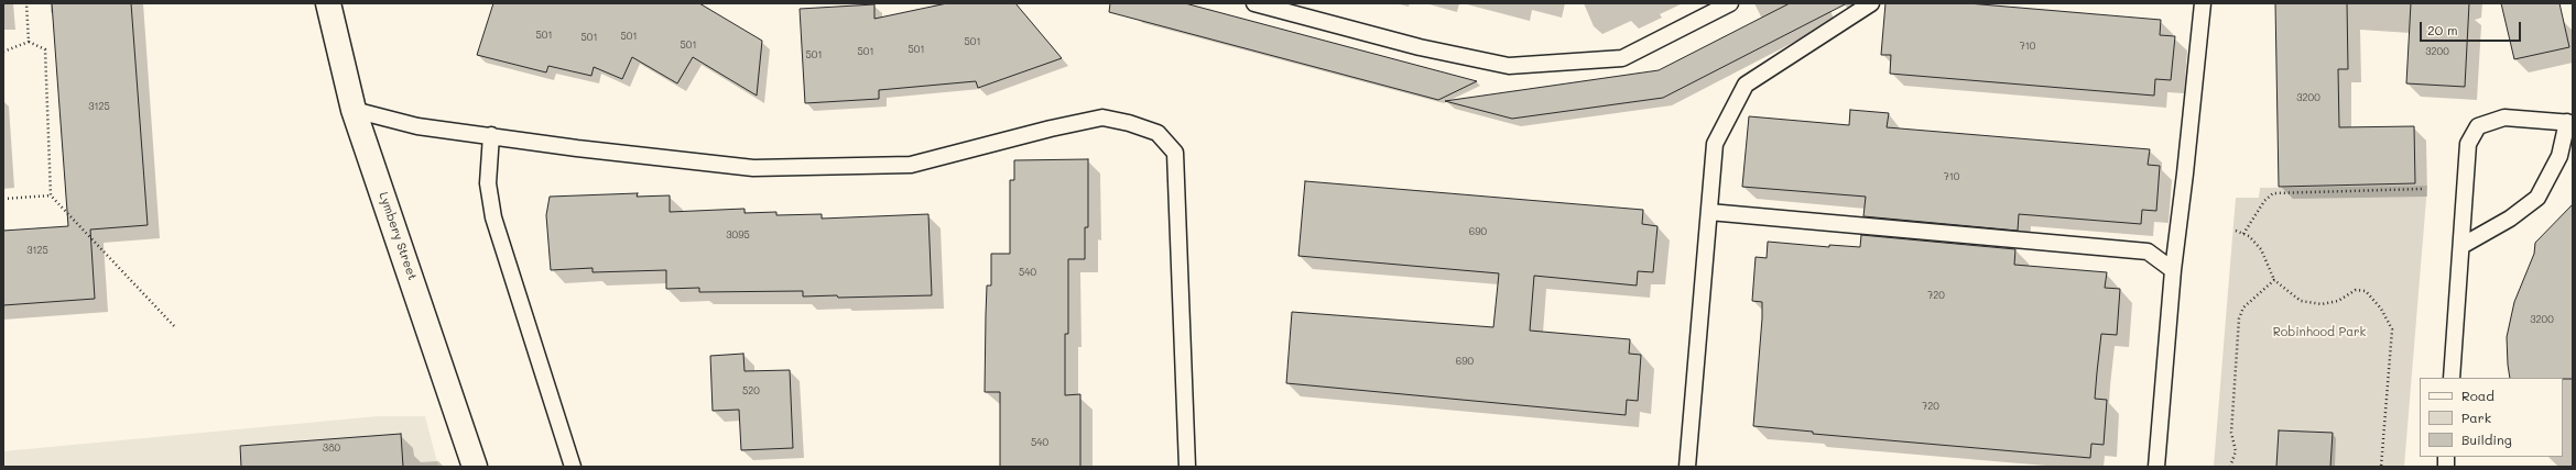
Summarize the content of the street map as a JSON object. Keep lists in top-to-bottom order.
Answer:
{
  "streets": {
    "street": ["Lymbery Street"]
  },
  "parks": ["Robinhood Park"],
  "house_numbers": [
    "501",
    "501",
    "501",
    "501",
    "501",
    "710",
    "501",
    "501",
    "3200",
    "501",
    "3200",
    "3125",
    "710",
    "690",
    "3095",
    "3125",
    "540",
    "720",
    "3200",
    "690",
    "520",
    "720",
    "540",
    "380"
  ],
  "legend": ["Road", "Park", "Building"],
  "scale_bar": "20 m"
}
